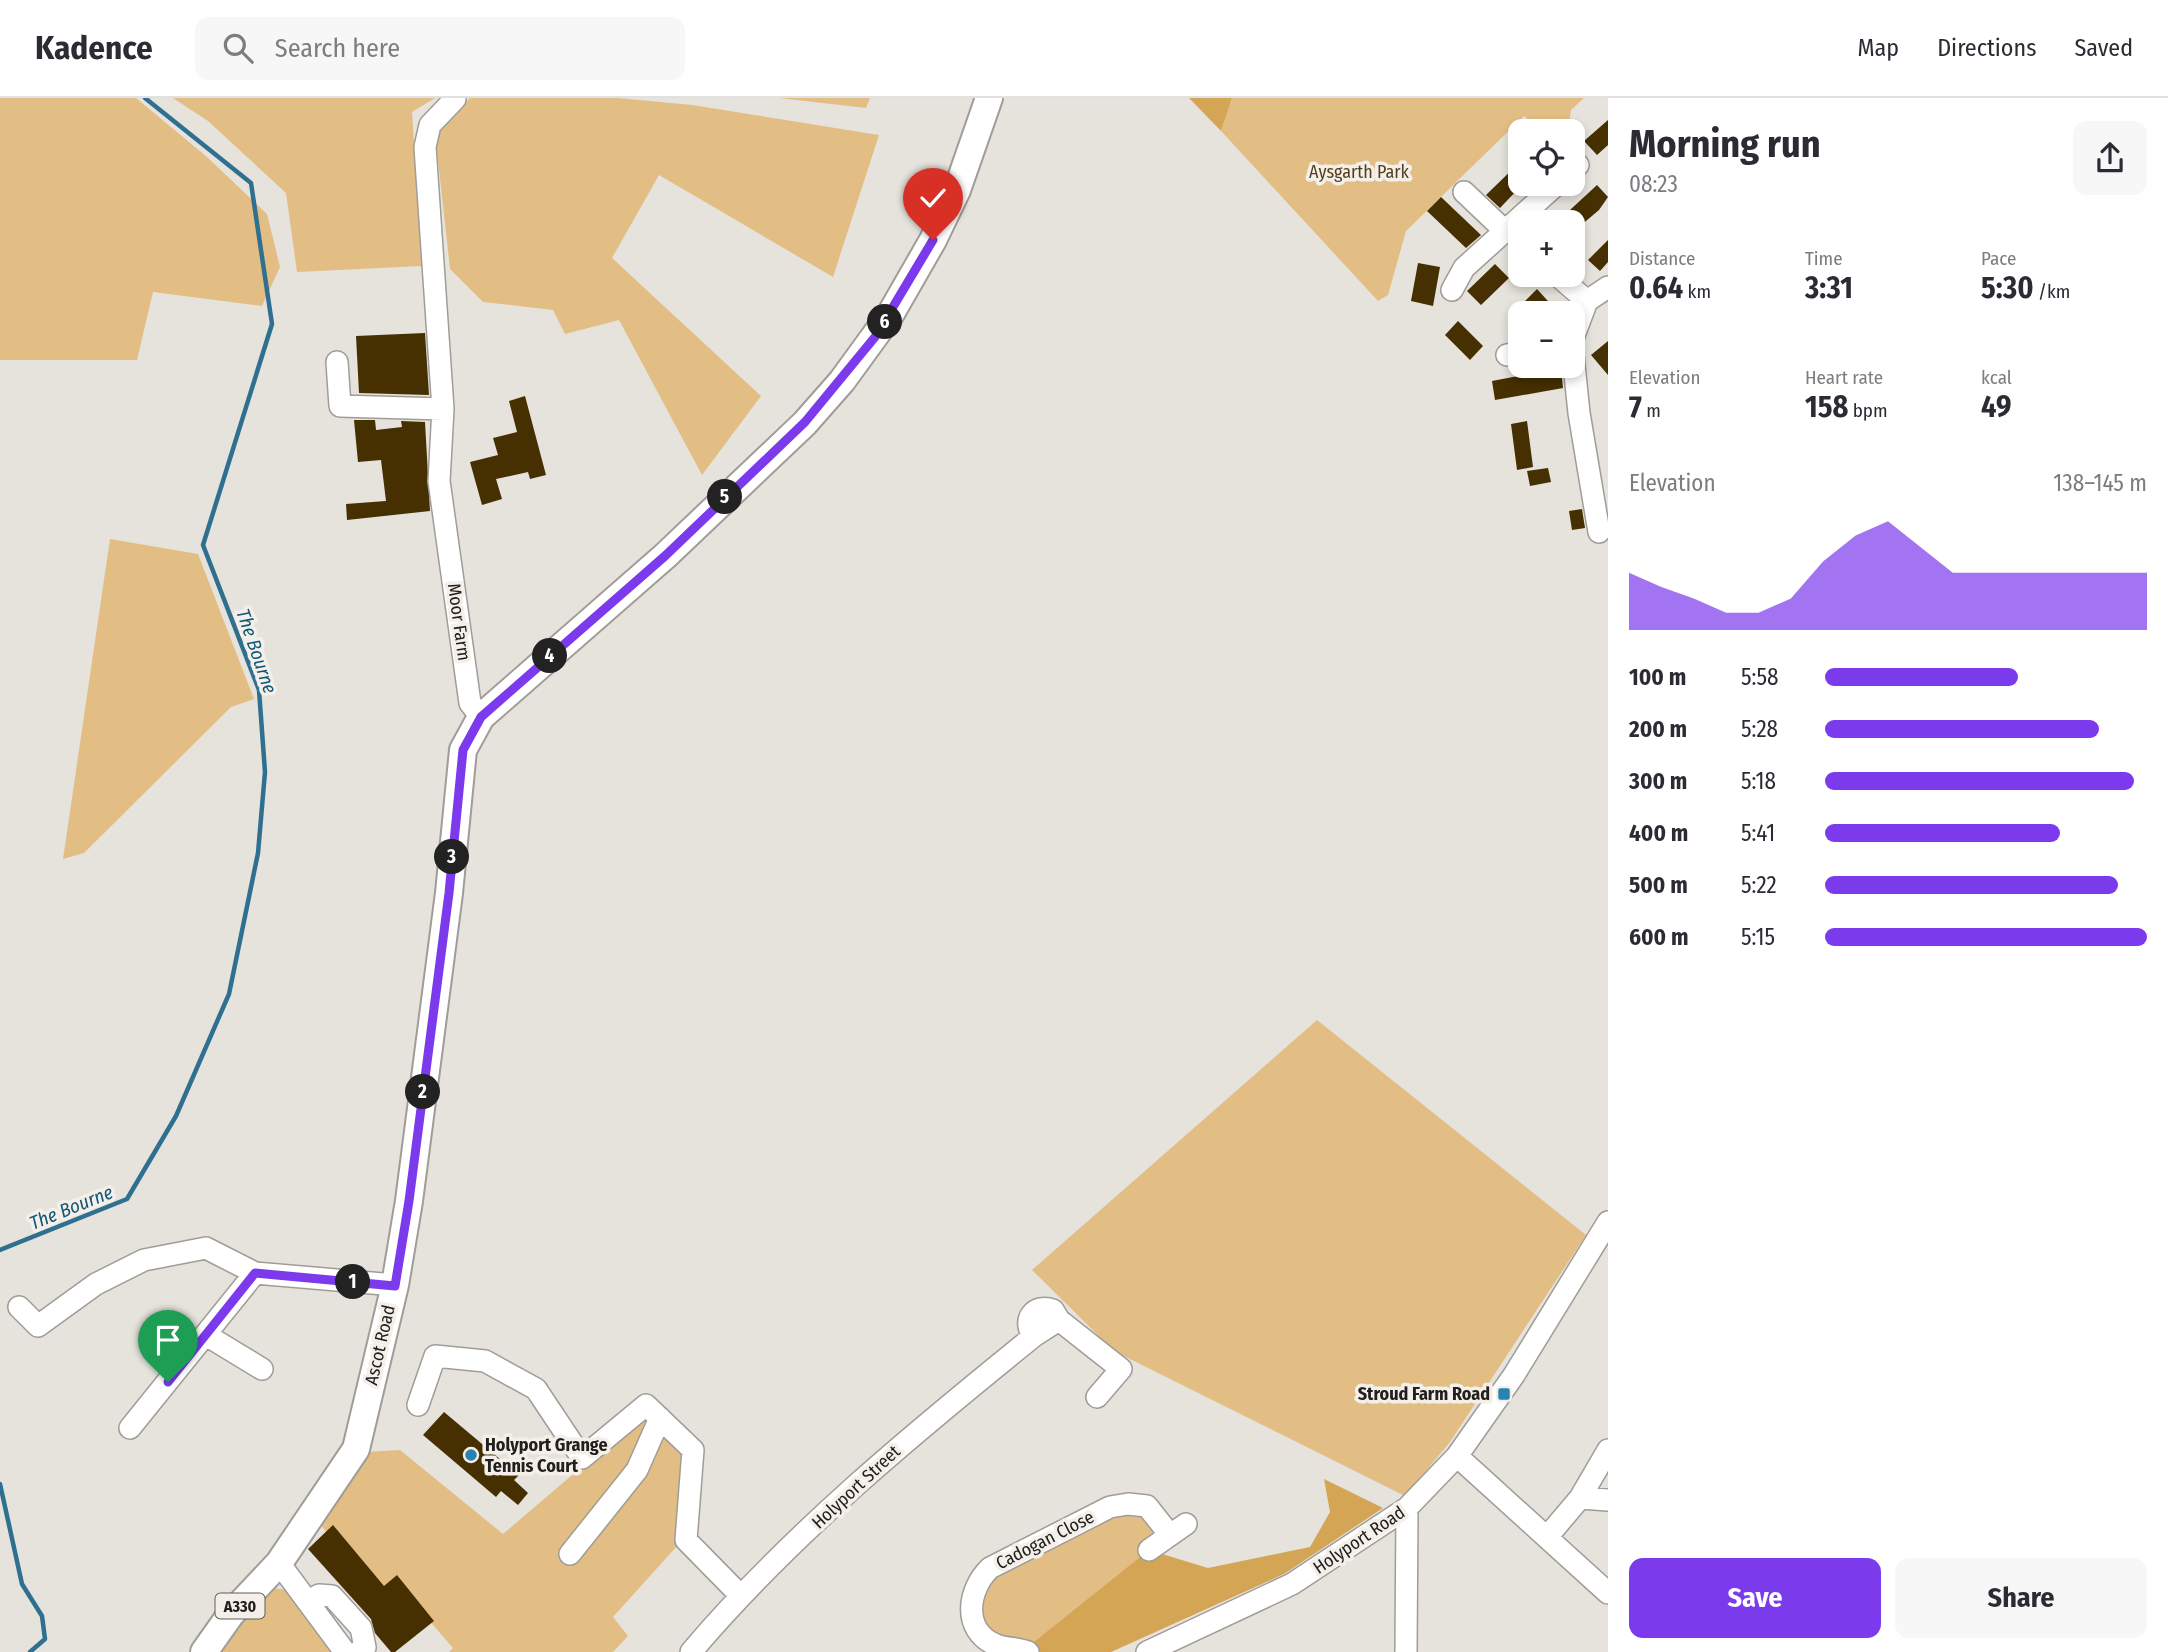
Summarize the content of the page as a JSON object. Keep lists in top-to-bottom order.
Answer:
{
  "streets": {
    "main road": ["Ascot Road", "A330"],
    "street": [
      "Moor Farm",
      "Holyport Street",
      "Cadogan Close",
      "Holyport Road"
    ]
  },
  "crossings": [
    ["Moor Farm", "Ascot Road"]
  ],
  "water": ["The Bourne"],
  "parks": ["Aysgarth Park"],
  "places": {
    "transit": ["Stroud Farm Road"],
    "other": ["Holyport Grange Tennis Court"]
  },
  "page": {
    "header": "Kadence",
    "search": "Search here",
    "nav": ["Map", "Directions", "Saved"],
    "heading": ["Morning run", "08:23"],
    "map_buttons": ["+", "−"],
    "stats": [
      ["Distance", "0.64 km"],
      ["Time", "3:31"],
      ["Pace", "5:30 /km"],
      ["Elevation", "7 m"],
      ["Heart rate", "158 bpm"],
      ["kcal", "49"]
    ],
    "pins": [
      "6",
      "5",
      "4",
      "3",
      "2",
      "1"
    ],
    "chart": ["Elevation", "138–145 m"],
    "list": [
      {
        "name": "100 m",
        "note": "5:58"
      },
      {
        "name": "200 m",
        "note": "5:28"
      },
      {
        "name": "300 m",
        "note": "5:18"
      },
      {
        "name": "400 m",
        "note": "5:41"
      },
      {
        "name": "500 m",
        "note": "5:22"
      },
      {
        "name": "600 m",
        "note": "5:15"
      }
    ],
    "buttons": ["Save", "Share"]
  }
}
